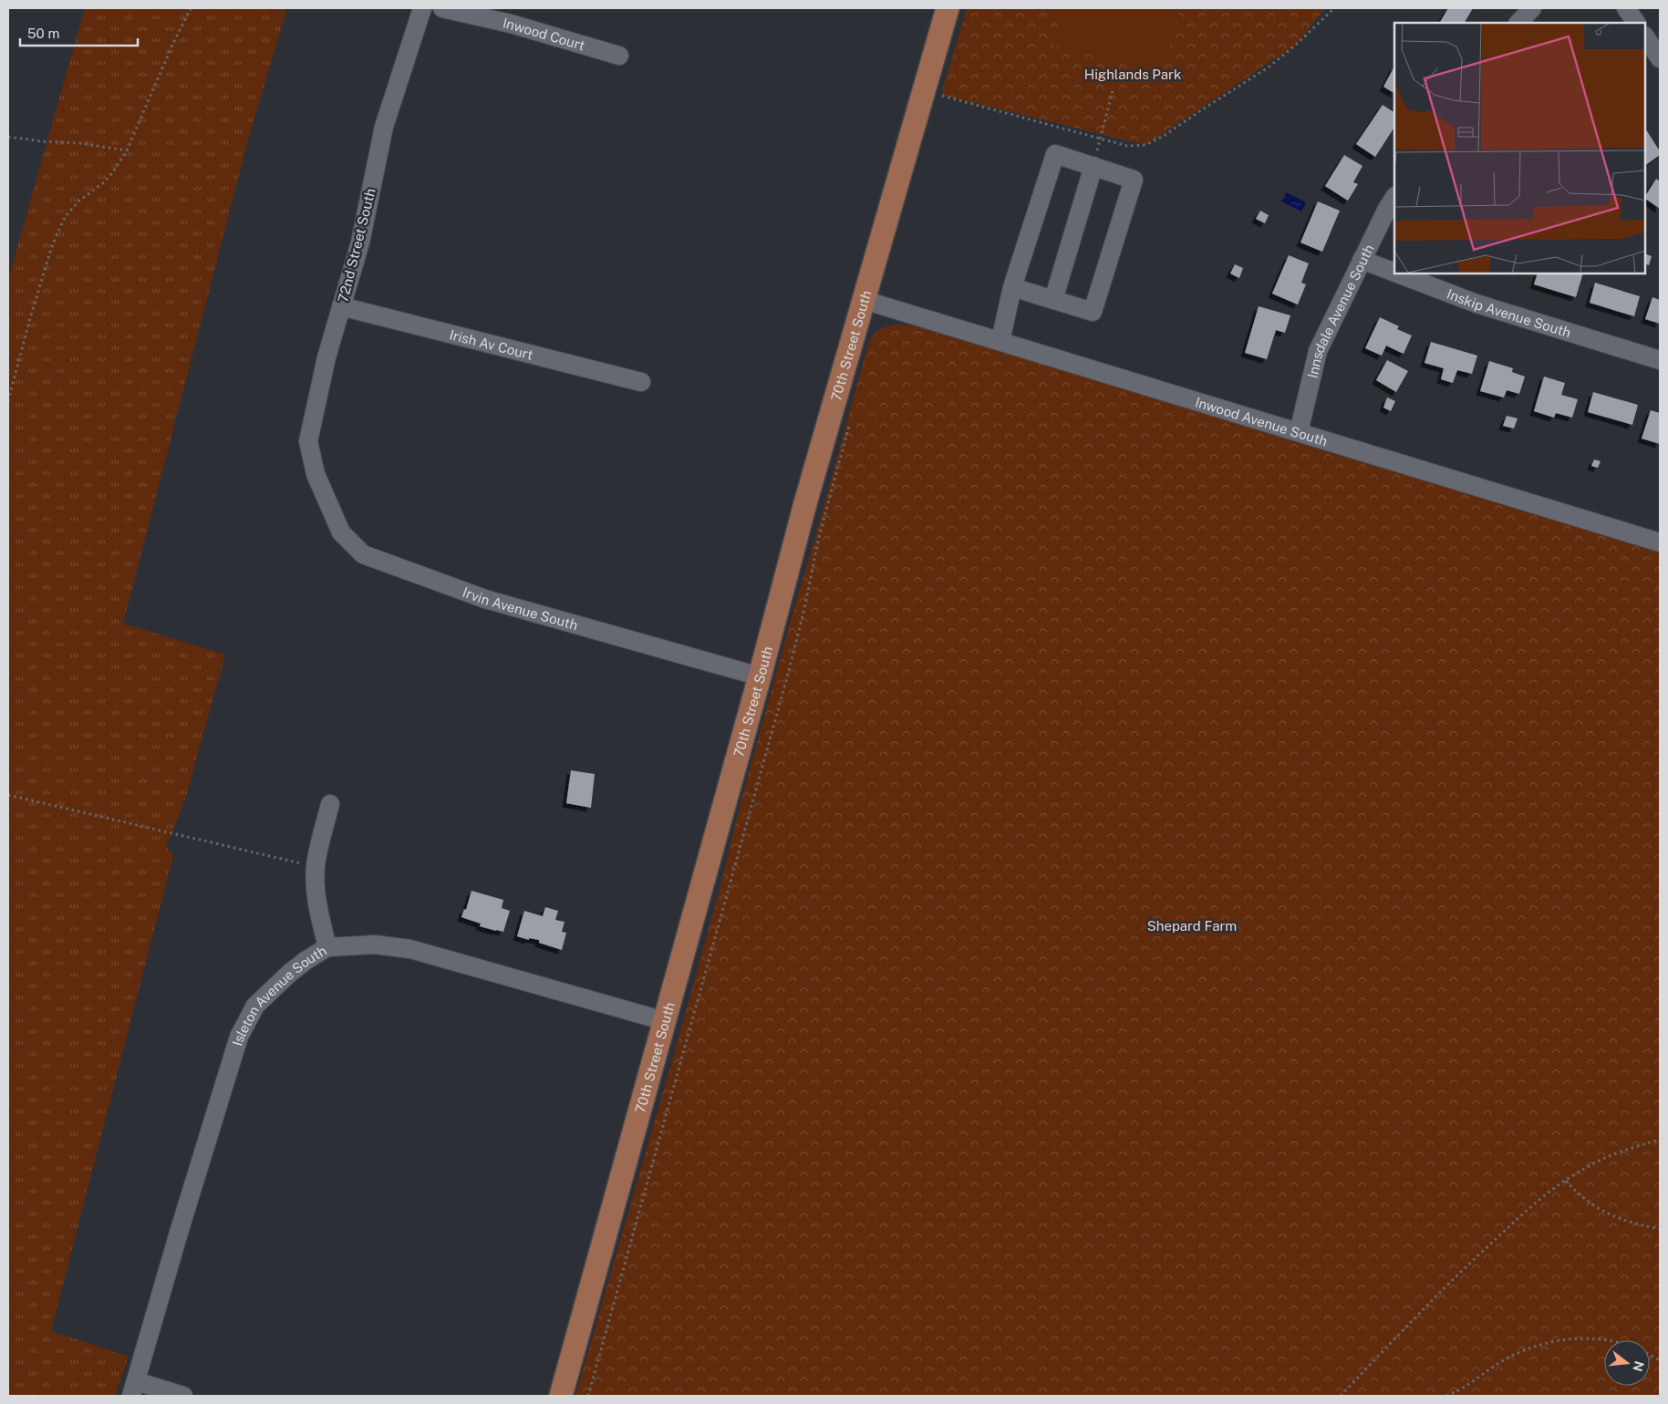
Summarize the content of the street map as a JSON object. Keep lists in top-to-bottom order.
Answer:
{
  "streets": {
    "main road": ["70th Street South"],
    "street": [
      "Inwood Court",
      "72nd Street South",
      "Innsdale Avenue South",
      "Inskip Avenue South",
      "Irish Av Court",
      "Inwood Avenue South",
      "Irvin Avenue South",
      "Isleton Avenue South"
    ]
  },
  "crossings": [
    ["72nd Street South", "Irish Av Court"],
    ["72nd Street South", "Irvin Avenue South"],
    ["Innsdale Avenue South", "Inskip Avenue South"],
    ["Innsdale Avenue South", "Inwood Avenue South"],
    ["70th Street South", "Inwood Avenue South"],
    ["70th Street South", "Irvin Avenue South"],
    ["70th Street South", "Isleton Avenue South"]
  ],
  "parks": ["Highlands Park", "Shepard Farm"],
  "scale_bar": "50 m",
  "north": "right"
}
